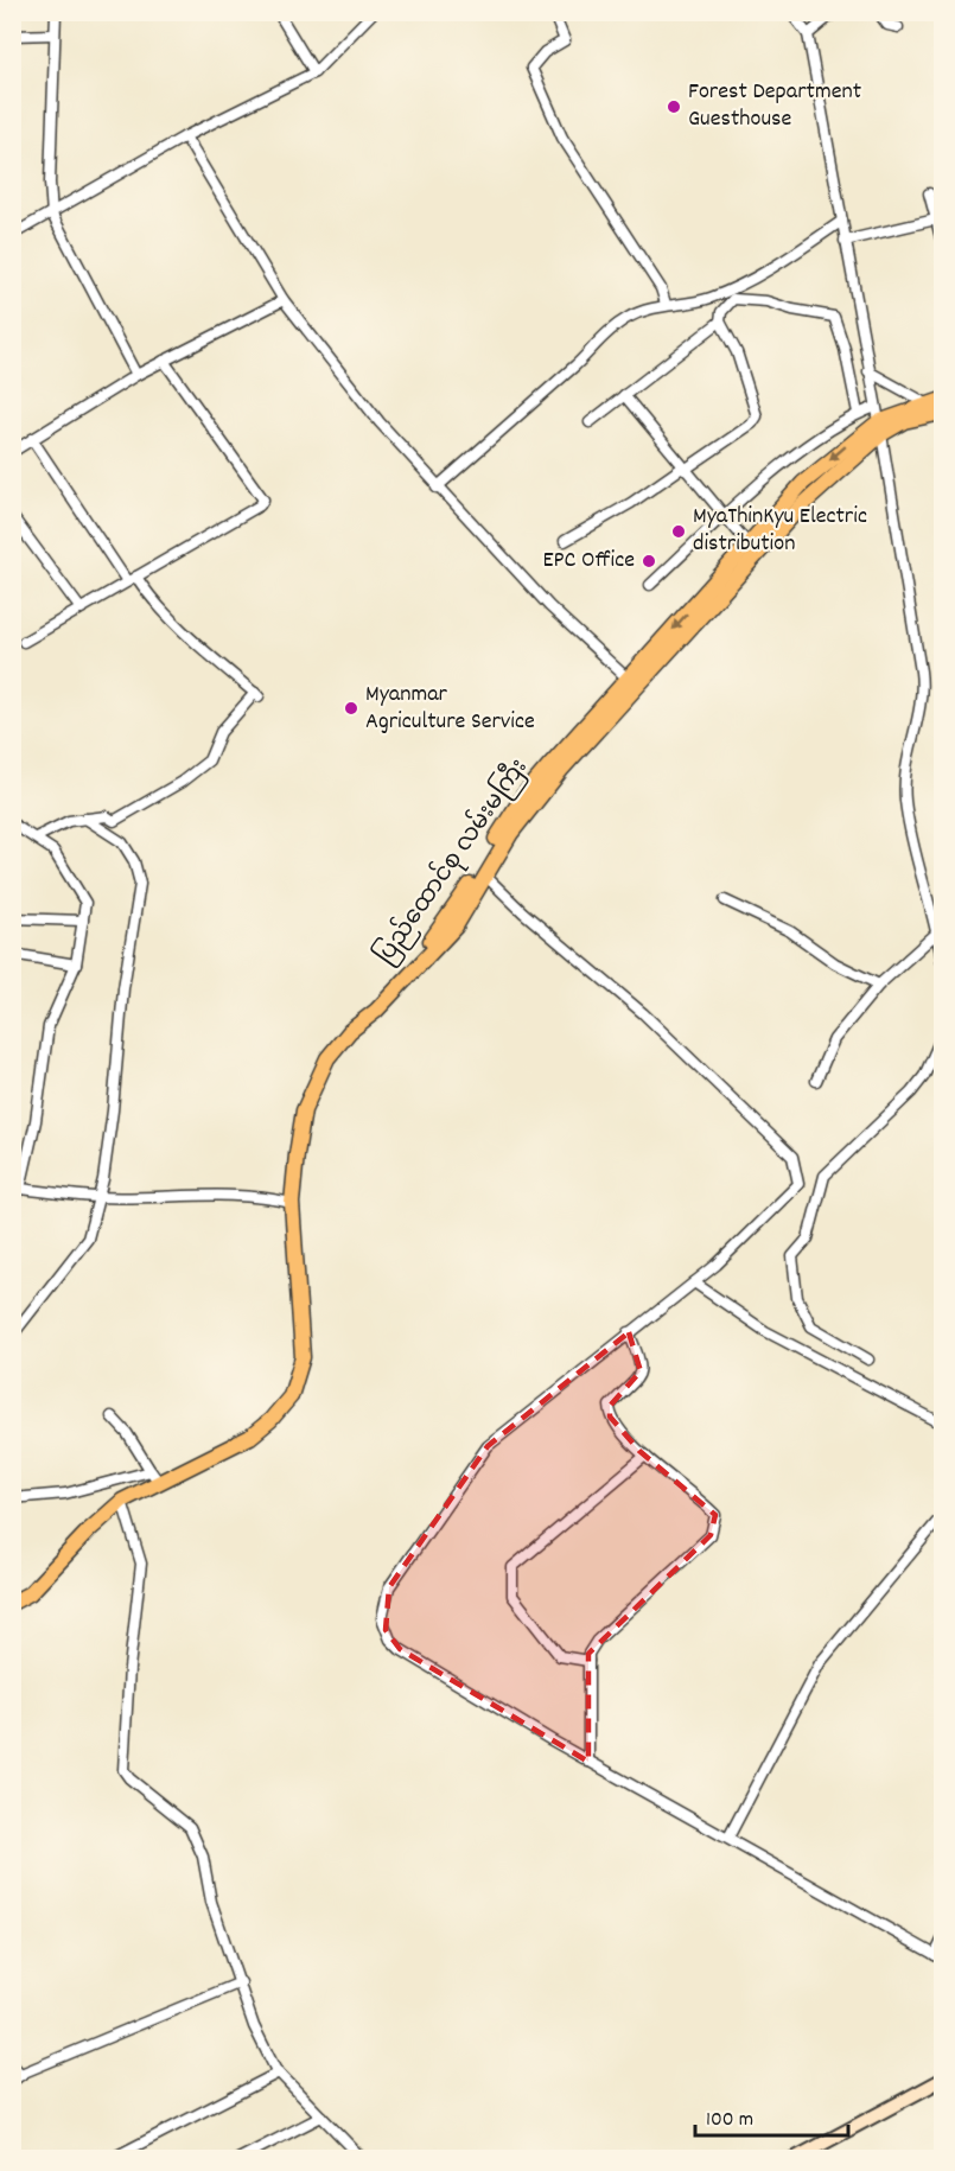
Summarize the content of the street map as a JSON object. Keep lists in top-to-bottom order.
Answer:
{
  "streets": {
    "main road": ["ပြည်ထောင်စု လမ်းမကြီး"]
  },
  "places": [
    "Forest Department Guesthouse",
    "MyaThinKyu Electric distribution",
    "EPC Office",
    "Myanmar Agriculture Service"
  ],
  "scale_bar": "100 m"
}
